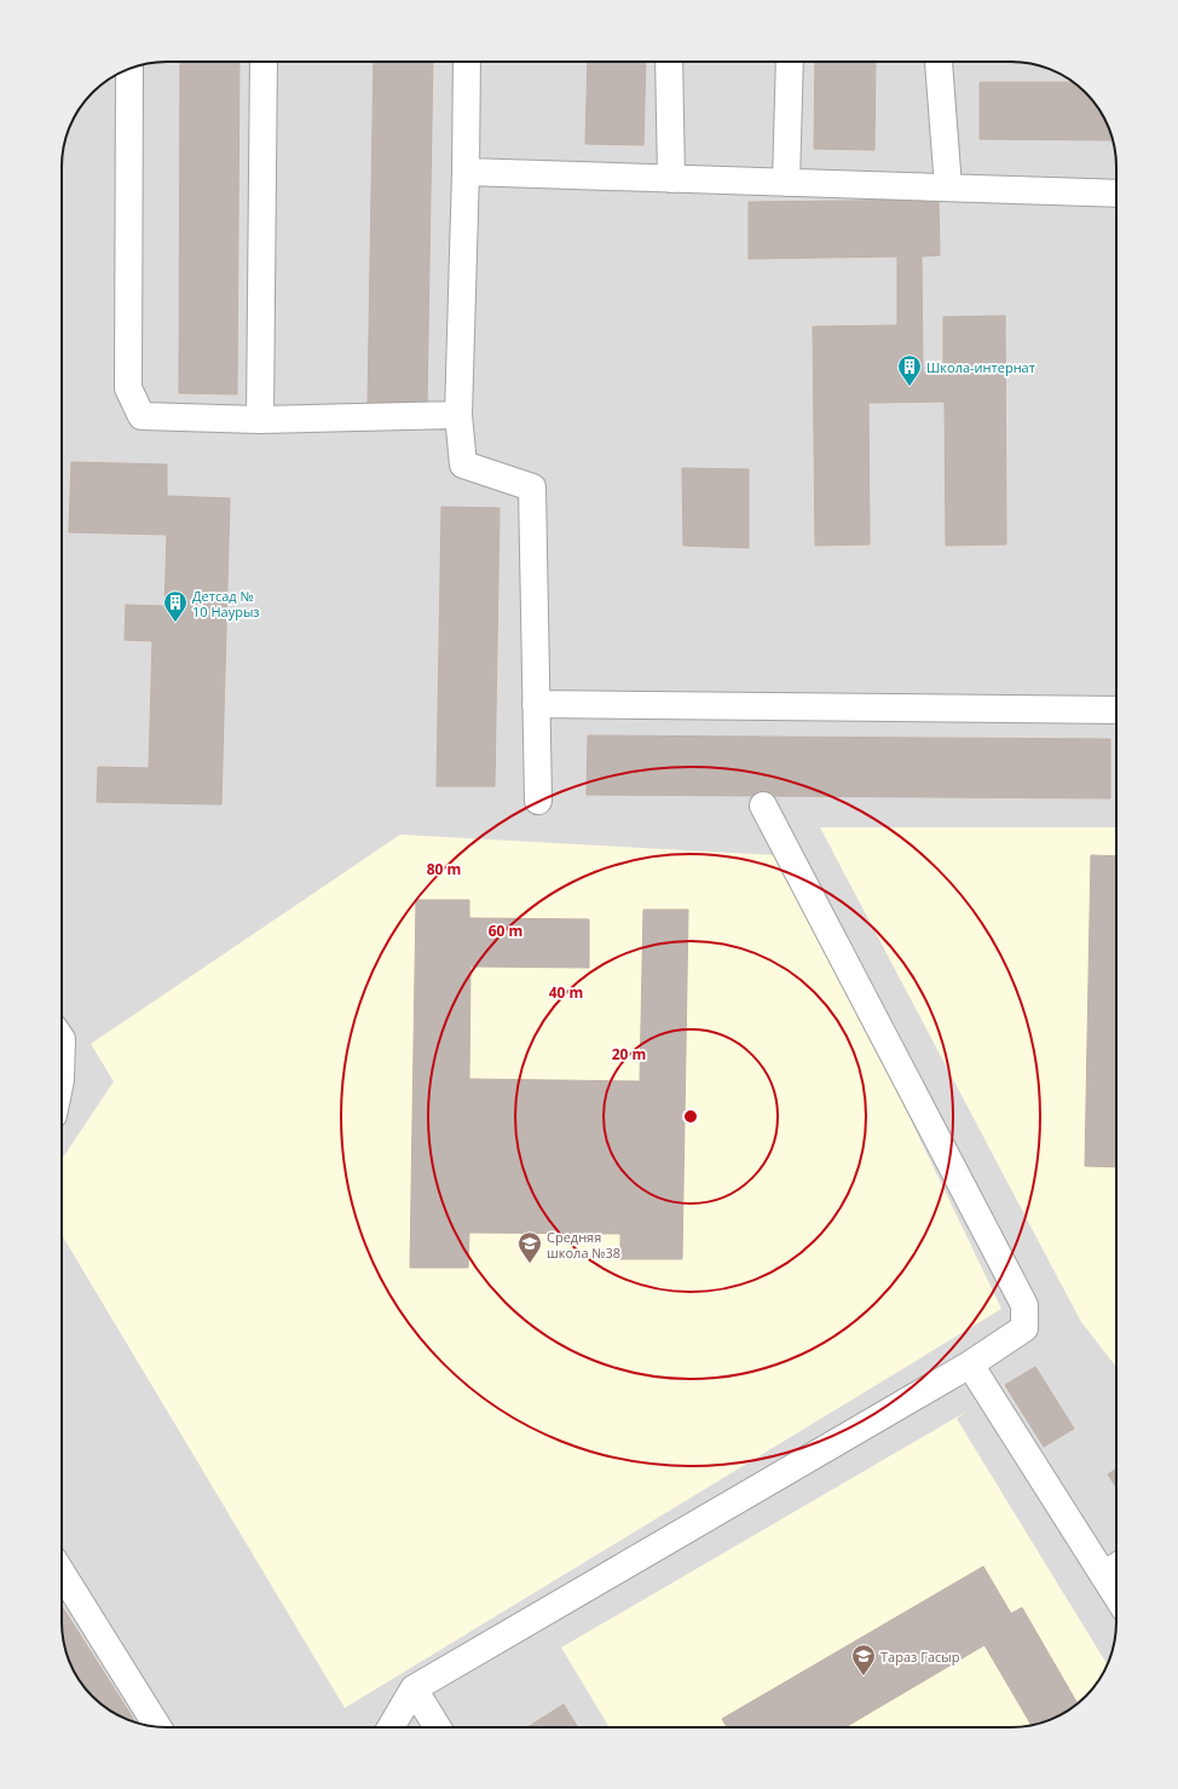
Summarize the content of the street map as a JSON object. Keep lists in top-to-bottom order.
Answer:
{
  "places": {
    "building": ["Школа-интернат", "Детсад № 10 Наурыз"],
    "school or university": ["Средняя школа №38", "Тараз Гасыр"]
  },
  "rings": [
    "80 m",
    "60 m",
    "40 m",
    "20 m"
  ]
}
